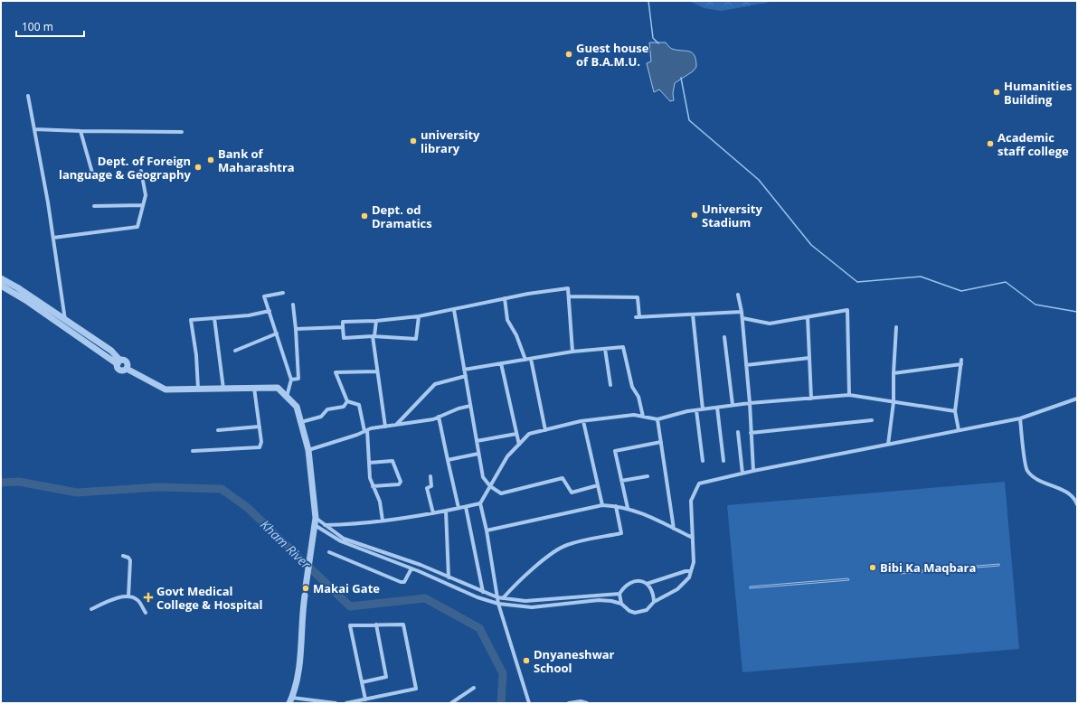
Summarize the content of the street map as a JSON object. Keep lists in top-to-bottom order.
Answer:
{
  "water": ["Kham River"],
  "places": {
    "other": [
      "Guest house of B.A.M.U.",
      "Humanities Building",
      "university library",
      "Academic staff college",
      "Bank of Maharashtra",
      "Dept. of Foreign language & Geography",
      "University Stadium",
      "Dept. od Dramatics",
      "Bibi Ka Maqbara",
      "Makai Gate",
      "Dnyaneshwar School"
    ],
    "health": ["Govt Medical College & Hospital"]
  },
  "scale_bar": "100 m"
}
